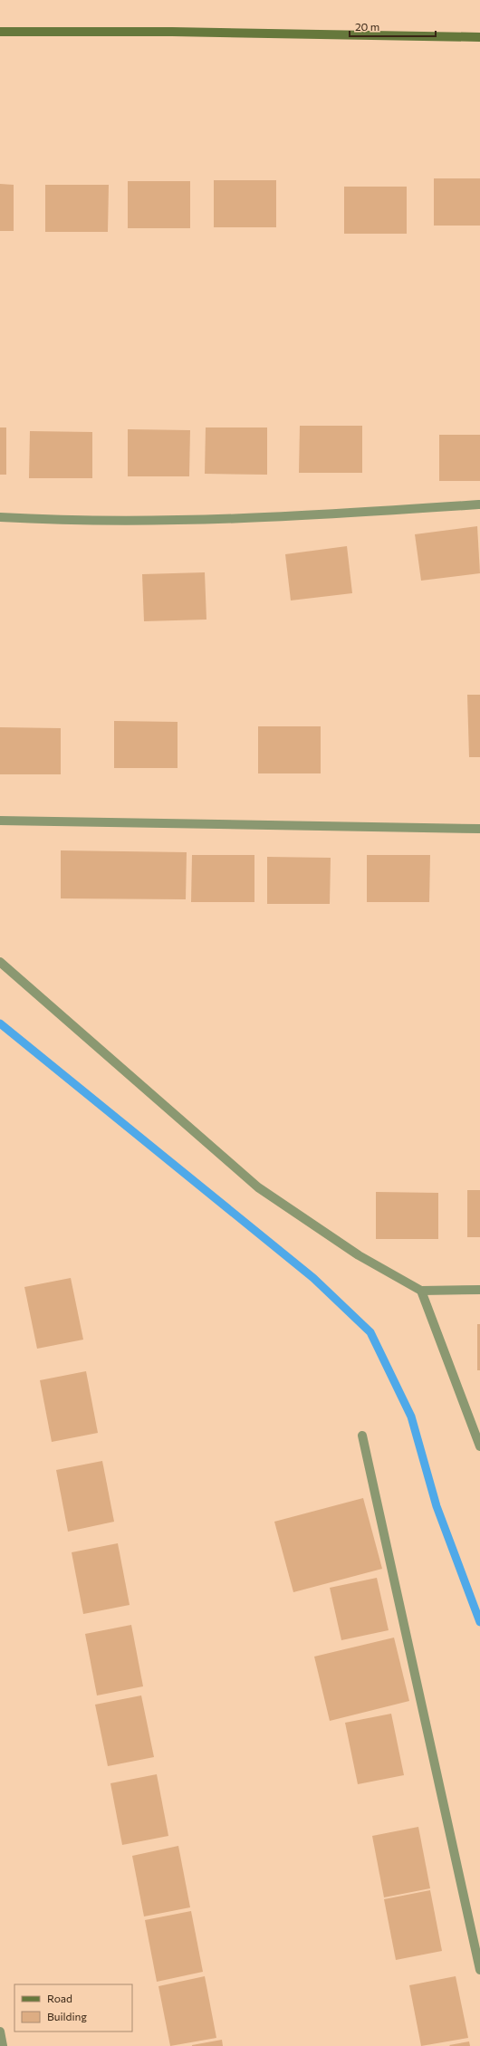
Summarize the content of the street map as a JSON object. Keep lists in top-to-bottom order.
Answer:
{
  "legend": ["Road", "Building"],
  "scale_bar": "20 m"
}
